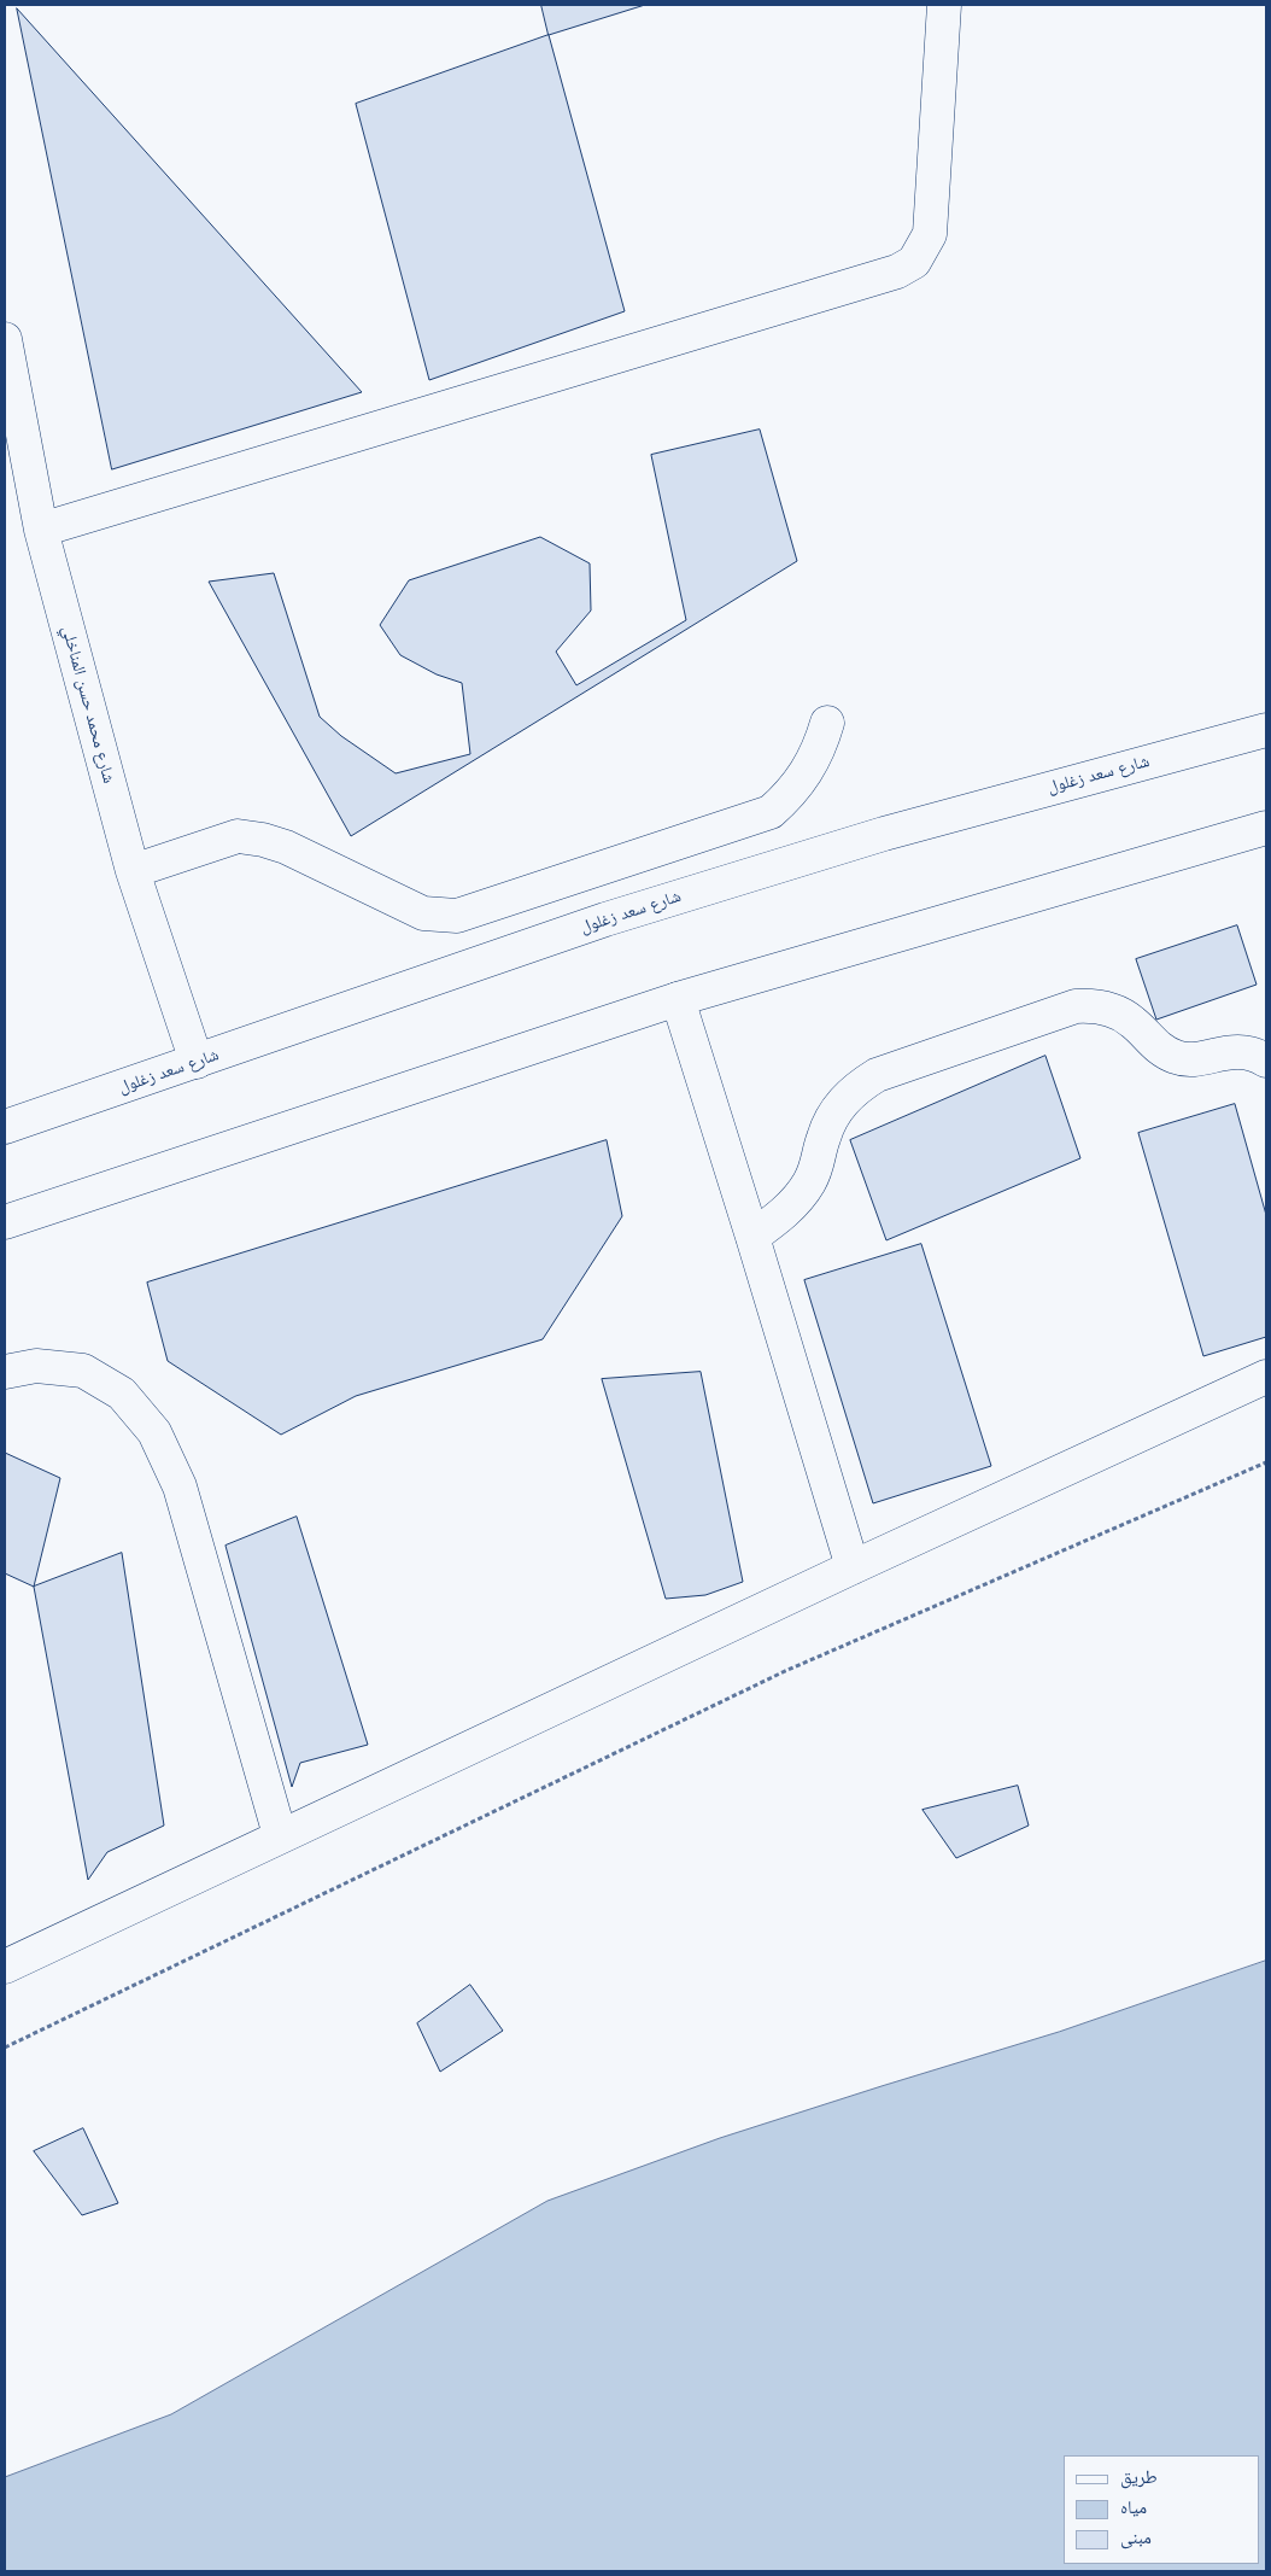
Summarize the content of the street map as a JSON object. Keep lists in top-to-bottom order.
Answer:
{
  "streets": {
    "main road": ["شارع محمد حسن المناخلي", "شارع سعد زغلول"]
  },
  "crossings": [
    ["شارع محمد حسن المناخلي", "شارع سعد زغلول"]
  ],
  "legend": ["طريق", "مياه", "مبنى"]
}
